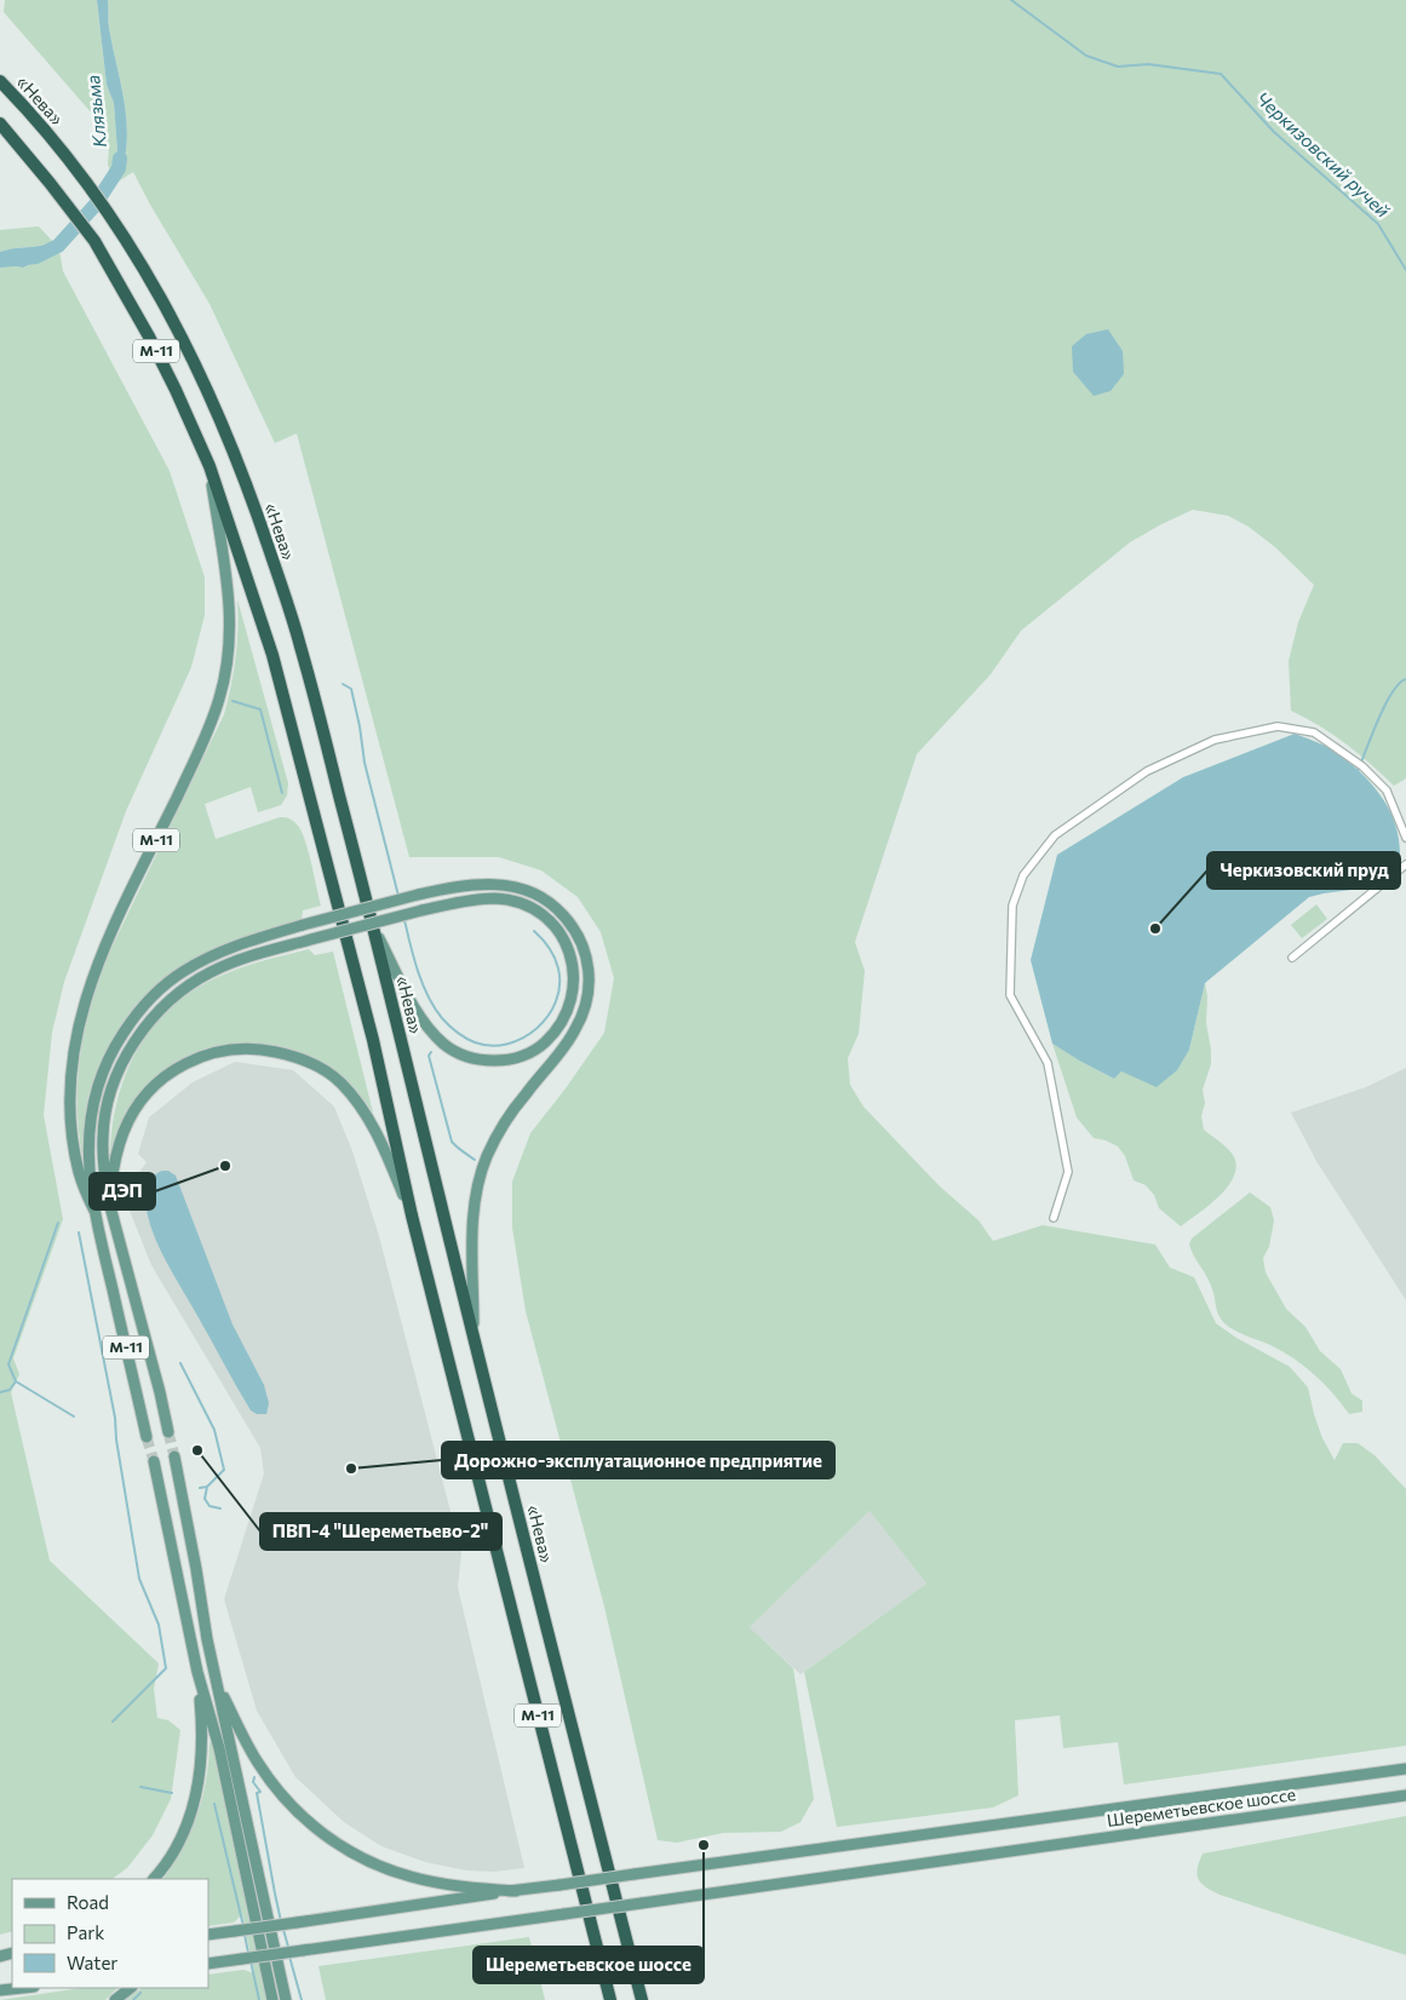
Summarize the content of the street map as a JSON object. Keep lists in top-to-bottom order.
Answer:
{
  "streets": {
    "highway": ["«Нева»", "М-11"],
    "main road": ["Шереметьевское шоссе"]
  },
  "crossings": [
    ["«Нева»", "М-11"]
  ],
  "water": ["Клязьма", "Черкизовский ручей"],
  "places": [
    "Черкизовский пруд",
    "ДЭП",
    "ПВП-4 \"Шереметьево-2\"",
    "Дорожно-эксплуатационное предприятие",
    "Шереметьевское шоссе"
  ],
  "legend": ["Road", "Park", "Water"]
}
